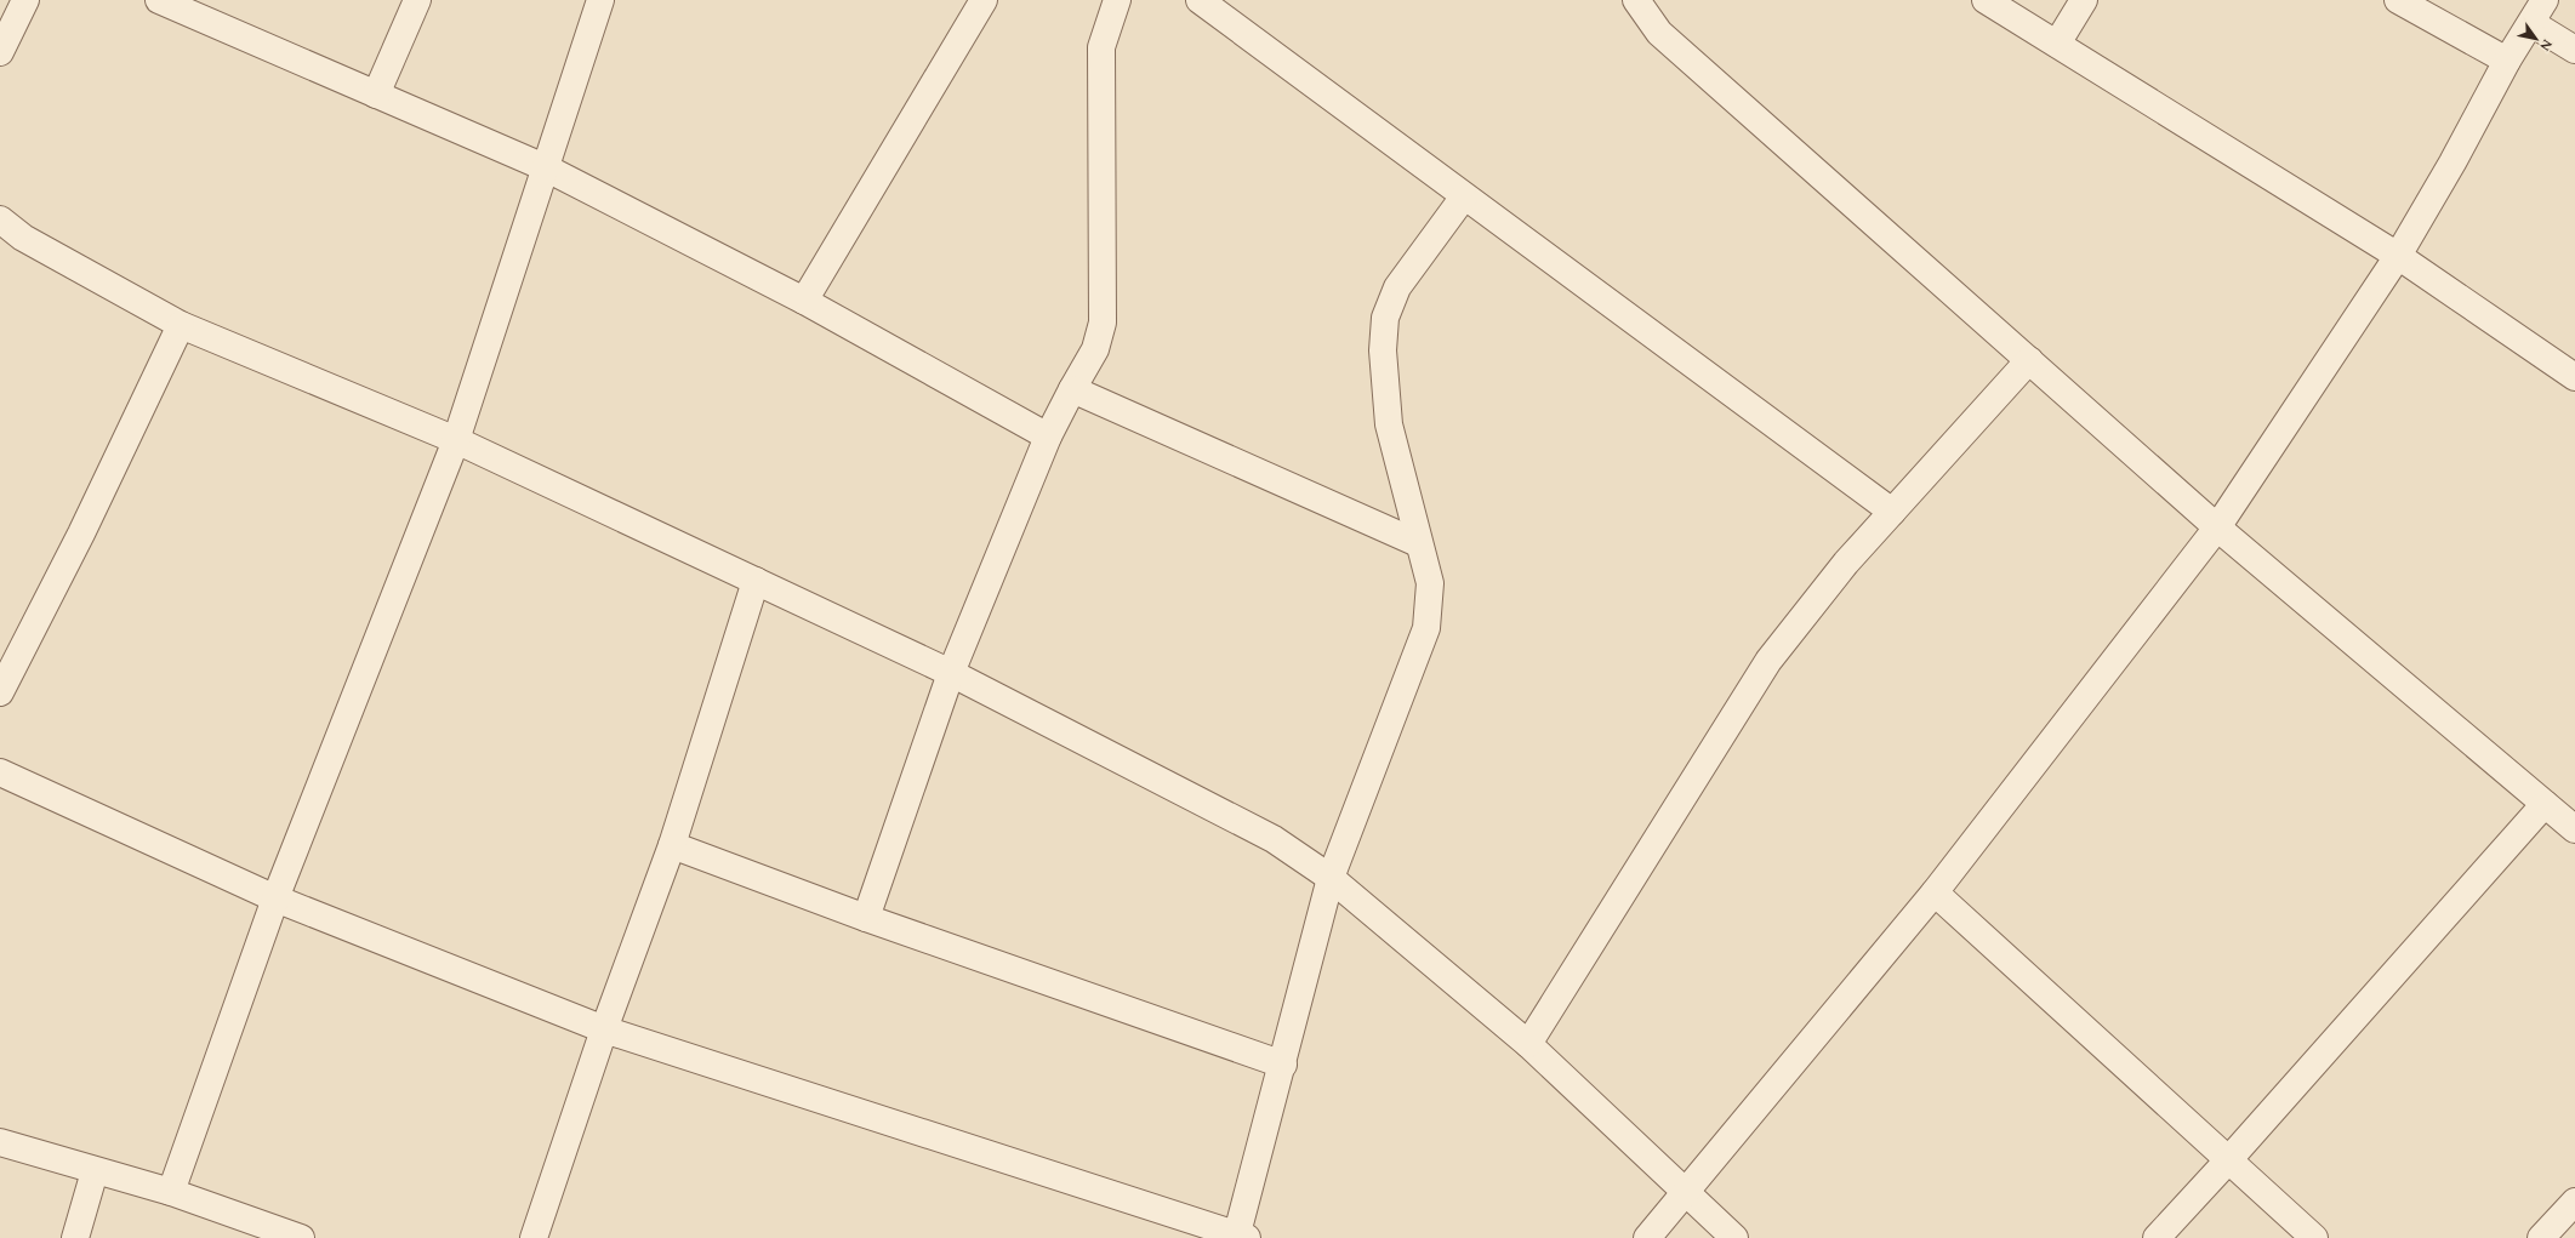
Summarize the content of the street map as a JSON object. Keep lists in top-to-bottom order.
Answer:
{
  "north": "bottom right"
}
